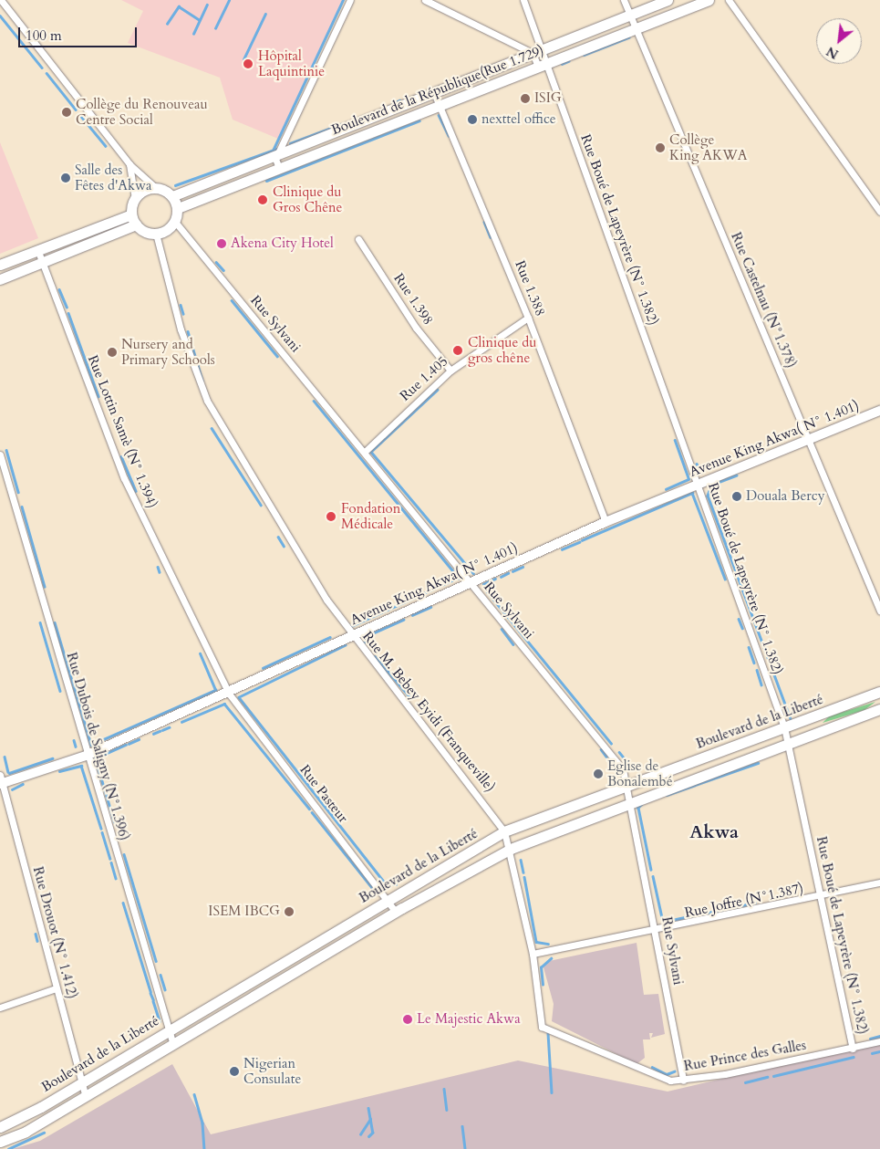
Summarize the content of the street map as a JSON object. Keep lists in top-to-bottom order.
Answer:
{
  "streets": {
    "main road": ["Boulevard de la République(Rue 1.729)", "Boulevard de la Liberté"],
    "street": [
      "Rue Boué de Lapeyrère (N° 1.382)",
      "Rue 1.388",
      "Rue 1.398",
      "Rue Castelnau (N°1.378)",
      "Rue Sylvani",
      "Rue 1.405",
      "Rue Lottin Samè (N° 1.394)",
      "Avenue King Akwa( N° 1.401)",
      "Rue M. Bebey Eyidi (Franqueville)",
      "Rue Dubois de Saligny (N°1.396)",
      "Rue Pasteur",
      "Rue Joffre (N°1.387)",
      "Rue Drouot (N° 1.412)",
      "Rue Prince des Galles"
    ]
  },
  "crossings": [
    ["Boulevard de la République(Rue 1.729)", "Rue Boué de Lapeyrère (N° 1.382)"],
    ["Boulevard de la République(Rue 1.729)", "Rue 1.388"],
    ["Boulevard de la République(Rue 1.729)", "Rue Castelnau (N°1.378)"],
    ["Boulevard de la République(Rue 1.729)", "Rue Sylvani"],
    ["Boulevard de la République(Rue 1.729)", "Rue M. Bebey Eyidi (Franqueville)"],
    ["Rue Boué de Lapeyrère (N° 1.382)", "Avenue King Akwa( N° 1.401)"],
    ["Rue Boué de Lapeyrère (N° 1.382)", "Boulevard de la Liberté"],
    ["Rue Boué de Lapeyrère (N° 1.382)", "Rue Joffre (N°1.387)"],
    ["Rue Boué de Lapeyrère (N° 1.382)", "Rue Prince des Galles"],
    ["Rue 1.388", "Rue 1.405"],
    ["Rue 1.388", "Avenue King Akwa( N° 1.401)"],
    ["Rue 1.398", "Rue 1.405"],
    ["Rue Castelnau (N°1.378)", "Avenue King Akwa( N° 1.401)"],
    ["Rue Sylvani", "Rue 1.405"],
    ["Rue Sylvani", "Avenue King Akwa( N° 1.401)"],
    ["Rue Sylvani", "Rue M. Bebey Eyidi (Franqueville)"],
    ["Rue Sylvani", "Boulevard de la Liberté"],
    ["Rue Sylvani", "Rue Joffre (N°1.387)"],
    ["Rue Sylvani", "Rue Prince des Galles"],
    ["Rue Lottin Samè (N° 1.394)", "Avenue King Akwa( N° 1.401)"],
    ["Rue Lottin Samè (N° 1.394)", "Rue Pasteur"],
    ["Avenue King Akwa( N° 1.401)", "Rue M. Bebey Eyidi (Franqueville)"],
    ["Avenue King Akwa( N° 1.401)", "Rue Dubois de Saligny (N°1.396)"],
    ["Avenue King Akwa( N° 1.401)", "Rue Pasteur"],
    ["Avenue King Akwa( N° 1.401)", "Rue Drouot (N° 1.412)"],
    ["Rue M. Bebey Eyidi (Franqueville)", "Boulevard de la Liberté"],
    ["Rue M. Bebey Eyidi (Franqueville)", "Rue Joffre (N°1.387)"],
    ["Rue M. Bebey Eyidi (Franqueville)", "Rue Prince des Galles"],
    ["Boulevard de la Liberté", "Rue Dubois de Saligny (N°1.396)"],
    ["Boulevard de la Liberté", "Rue Pasteur"],
    ["Boulevard de la Liberté", "Rue Drouot (N° 1.412)"]
  ],
  "districts": ["Akwa"],
  "places": [
    "Hôpital Laquintinie",
    "ISIG",
    "Collège du Renouveau Centre Social",
    "nexttel office",
    "Collège King AKWA",
    "Salle des Fêtes d'Akwa",
    "Clinique du Gros Chêne",
    "Akena City Hotel",
    "Clinique du gros chêne",
    "Nursery and Primary Schools",
    "Douala Bercy",
    "Fondation Médicale",
    "Eglise de Bonalembé",
    "ISEM IBCG",
    "Le Majestic Akwa",
    "Nigerian Consulate"
  ],
  "scale_bar": "100 m",
  "north": "bottom left"
}
